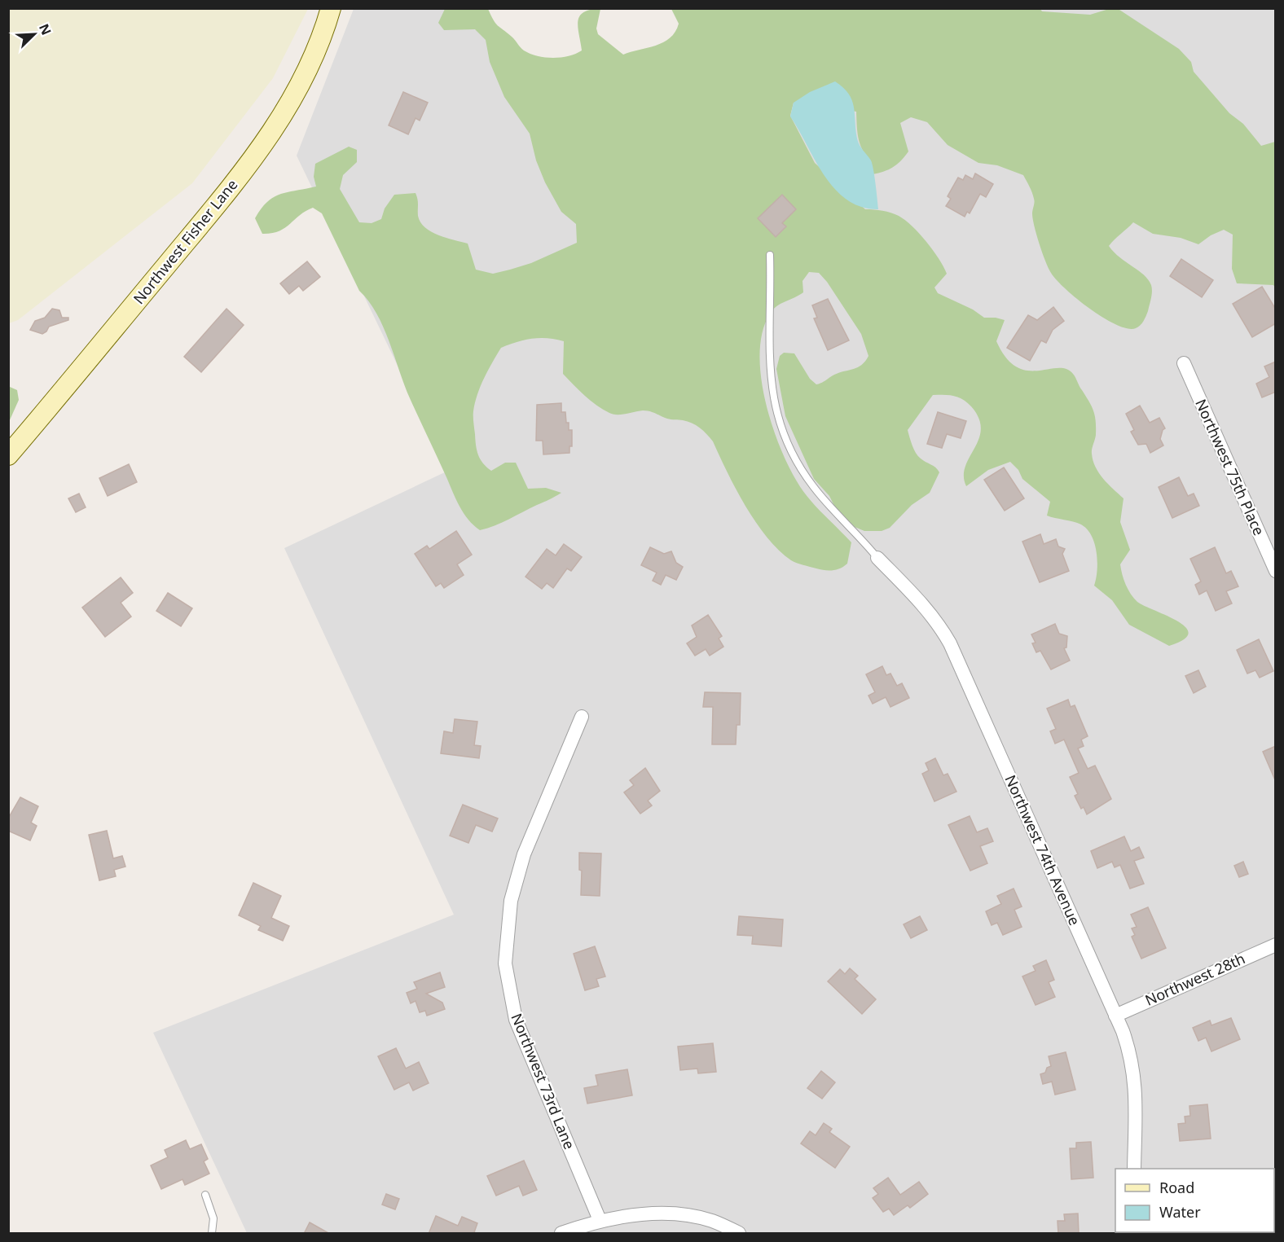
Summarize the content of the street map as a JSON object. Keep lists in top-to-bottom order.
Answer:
{
  "streets": {
    "street": [
      "Northwest Fisher Lane",
      "Northwest 75th Place",
      "Northwest 74th Avenue",
      "Northwest 28th",
      "Northwest 73rd Lane"
    ]
  },
  "crossings": [
    ["Northwest 74th Avenue", "Northwest 28th"]
  ],
  "legend": ["Road", "Water"],
  "north": "top right"
}
